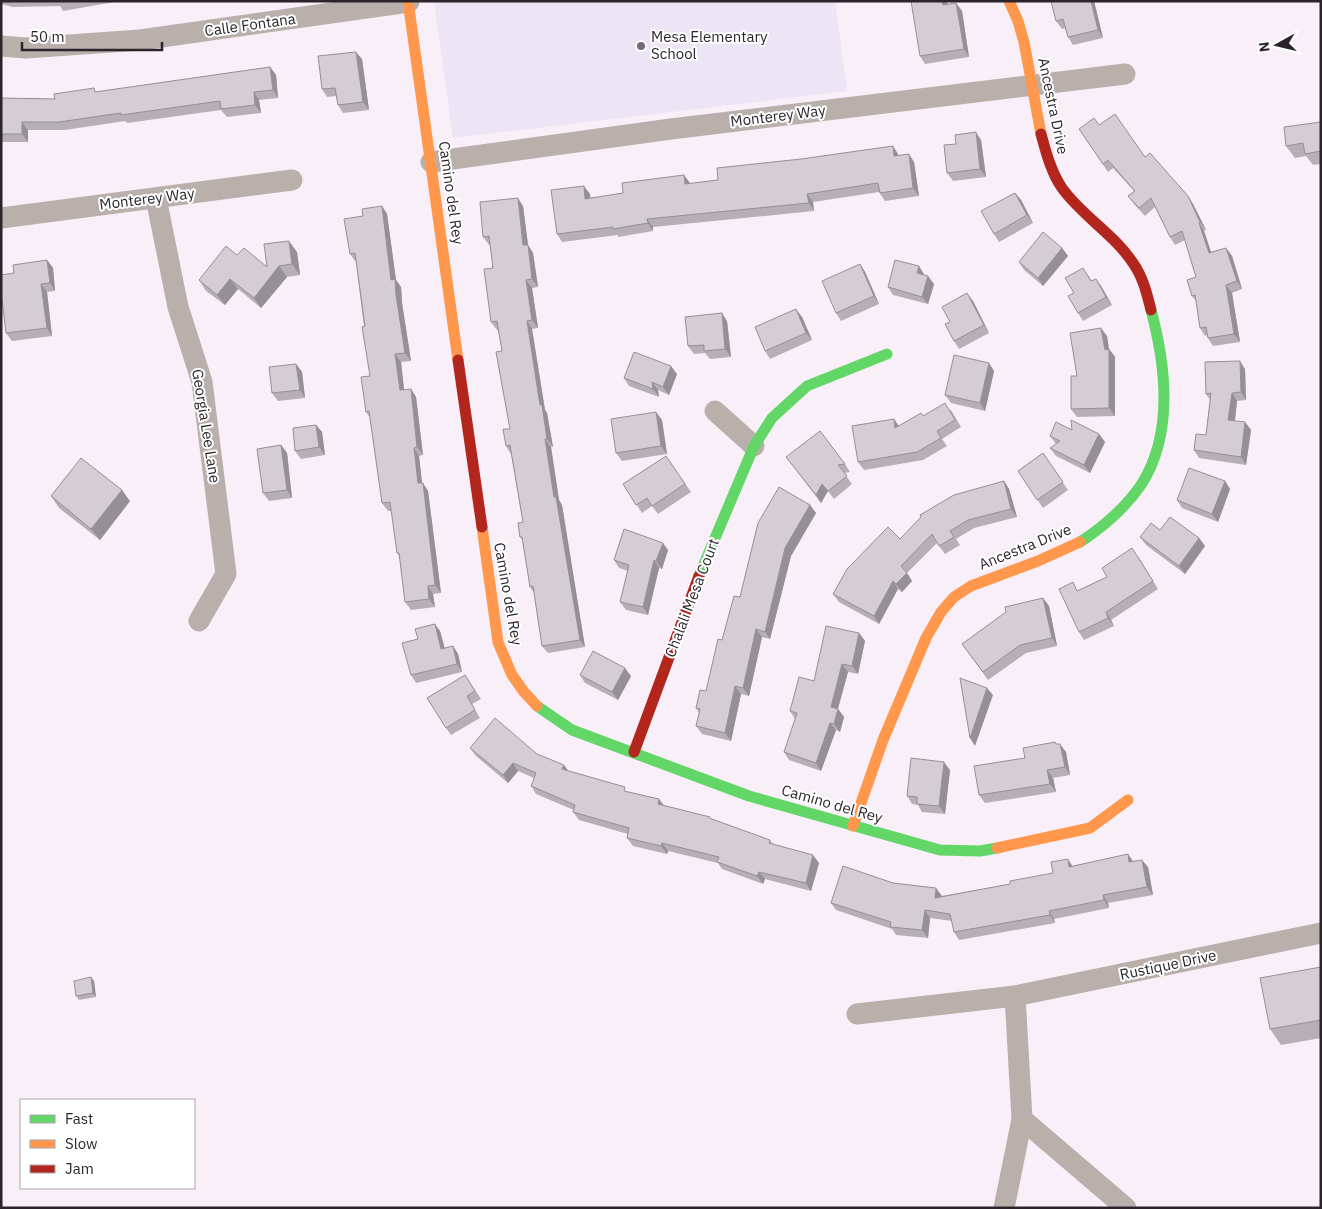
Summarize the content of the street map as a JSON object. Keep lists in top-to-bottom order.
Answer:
{
  "streets": {
    "street": [
      "Calle Fontana",
      "Ancestra Drive",
      "Monterey Way",
      "Camino del Rey",
      "Georgia Lee Lane",
      "Chalali Mesa Court",
      "Rustique Drive"
    ]
  },
  "crossings": [
    ["Calle Fontana", "Camino del Rey"],
    ["Ancestra Drive", "Monterey Way"],
    ["Ancestra Drive", "Camino del Rey"],
    ["Monterey Way", "Camino del Rey"],
    ["Monterey Way", "Georgia Lee Lane"],
    ["Camino del Rey", "Chalali Mesa Court"]
  ],
  "places": ["Mesa Elementary School"],
  "legend": ["Fast", "Slow", "Jam"],
  "scale_bar": "50 m",
  "north": "left"
}
